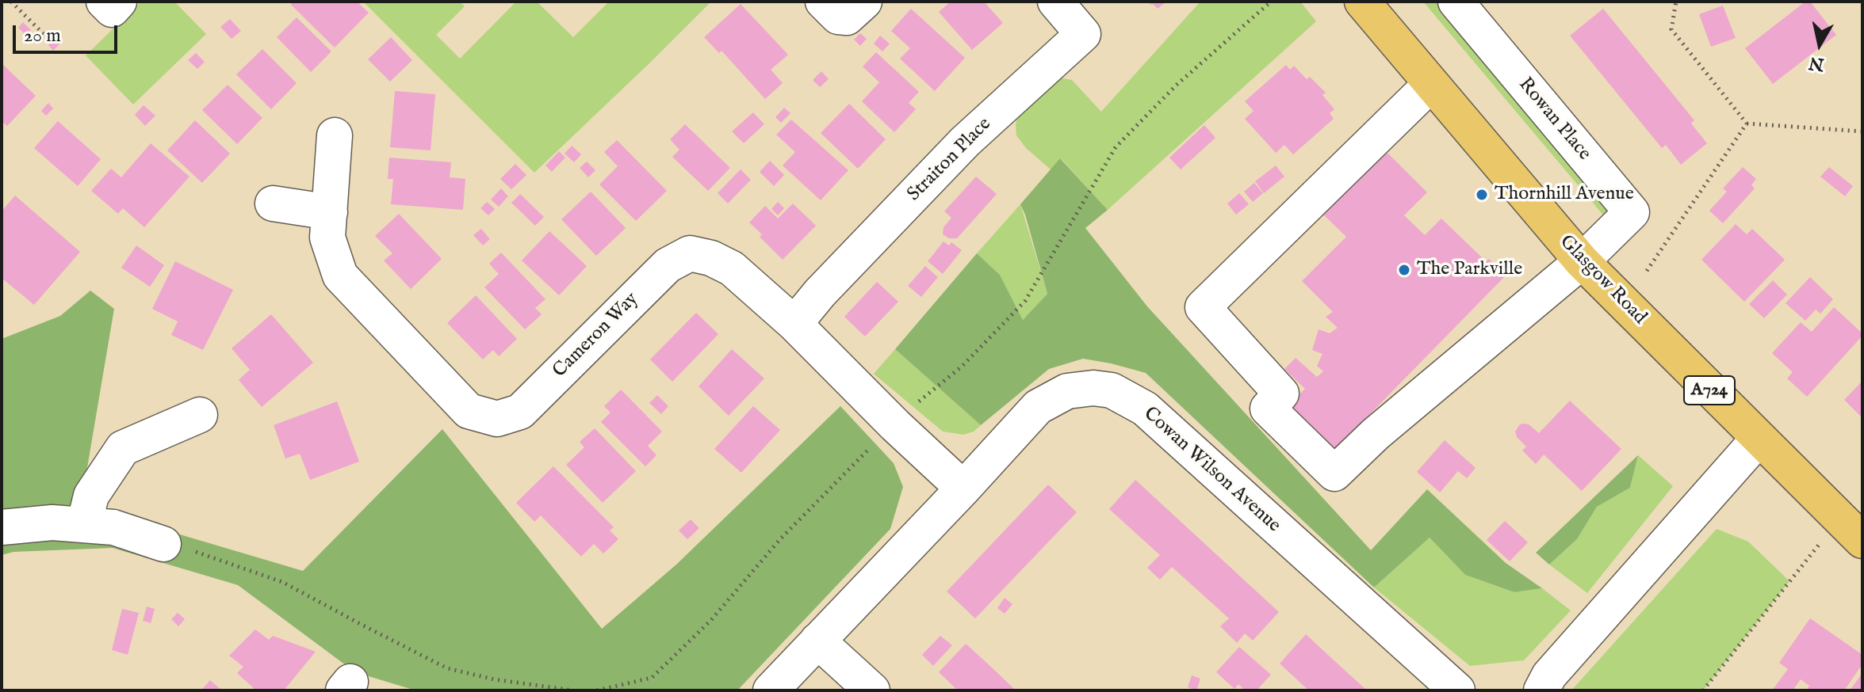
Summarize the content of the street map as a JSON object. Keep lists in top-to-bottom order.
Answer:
{
  "streets": {
    "main road": ["Glasgow Road", "A724"],
    "street": [
      "Rowan Place",
      "Straiton Place",
      "Cameron Way",
      "Cowan Wilson Avenue"
    ]
  },
  "crossings": [
    ["Rowan Place", "Glasgow Road"],
    ["Straiton Place", "Cameron Way"],
    ["Cameron Way", "Cowan Wilson Avenue"]
  ],
  "places": ["Thornhill Avenue", "The Parkville"],
  "scale_bar": "20 m",
  "north": "bottom"
}
